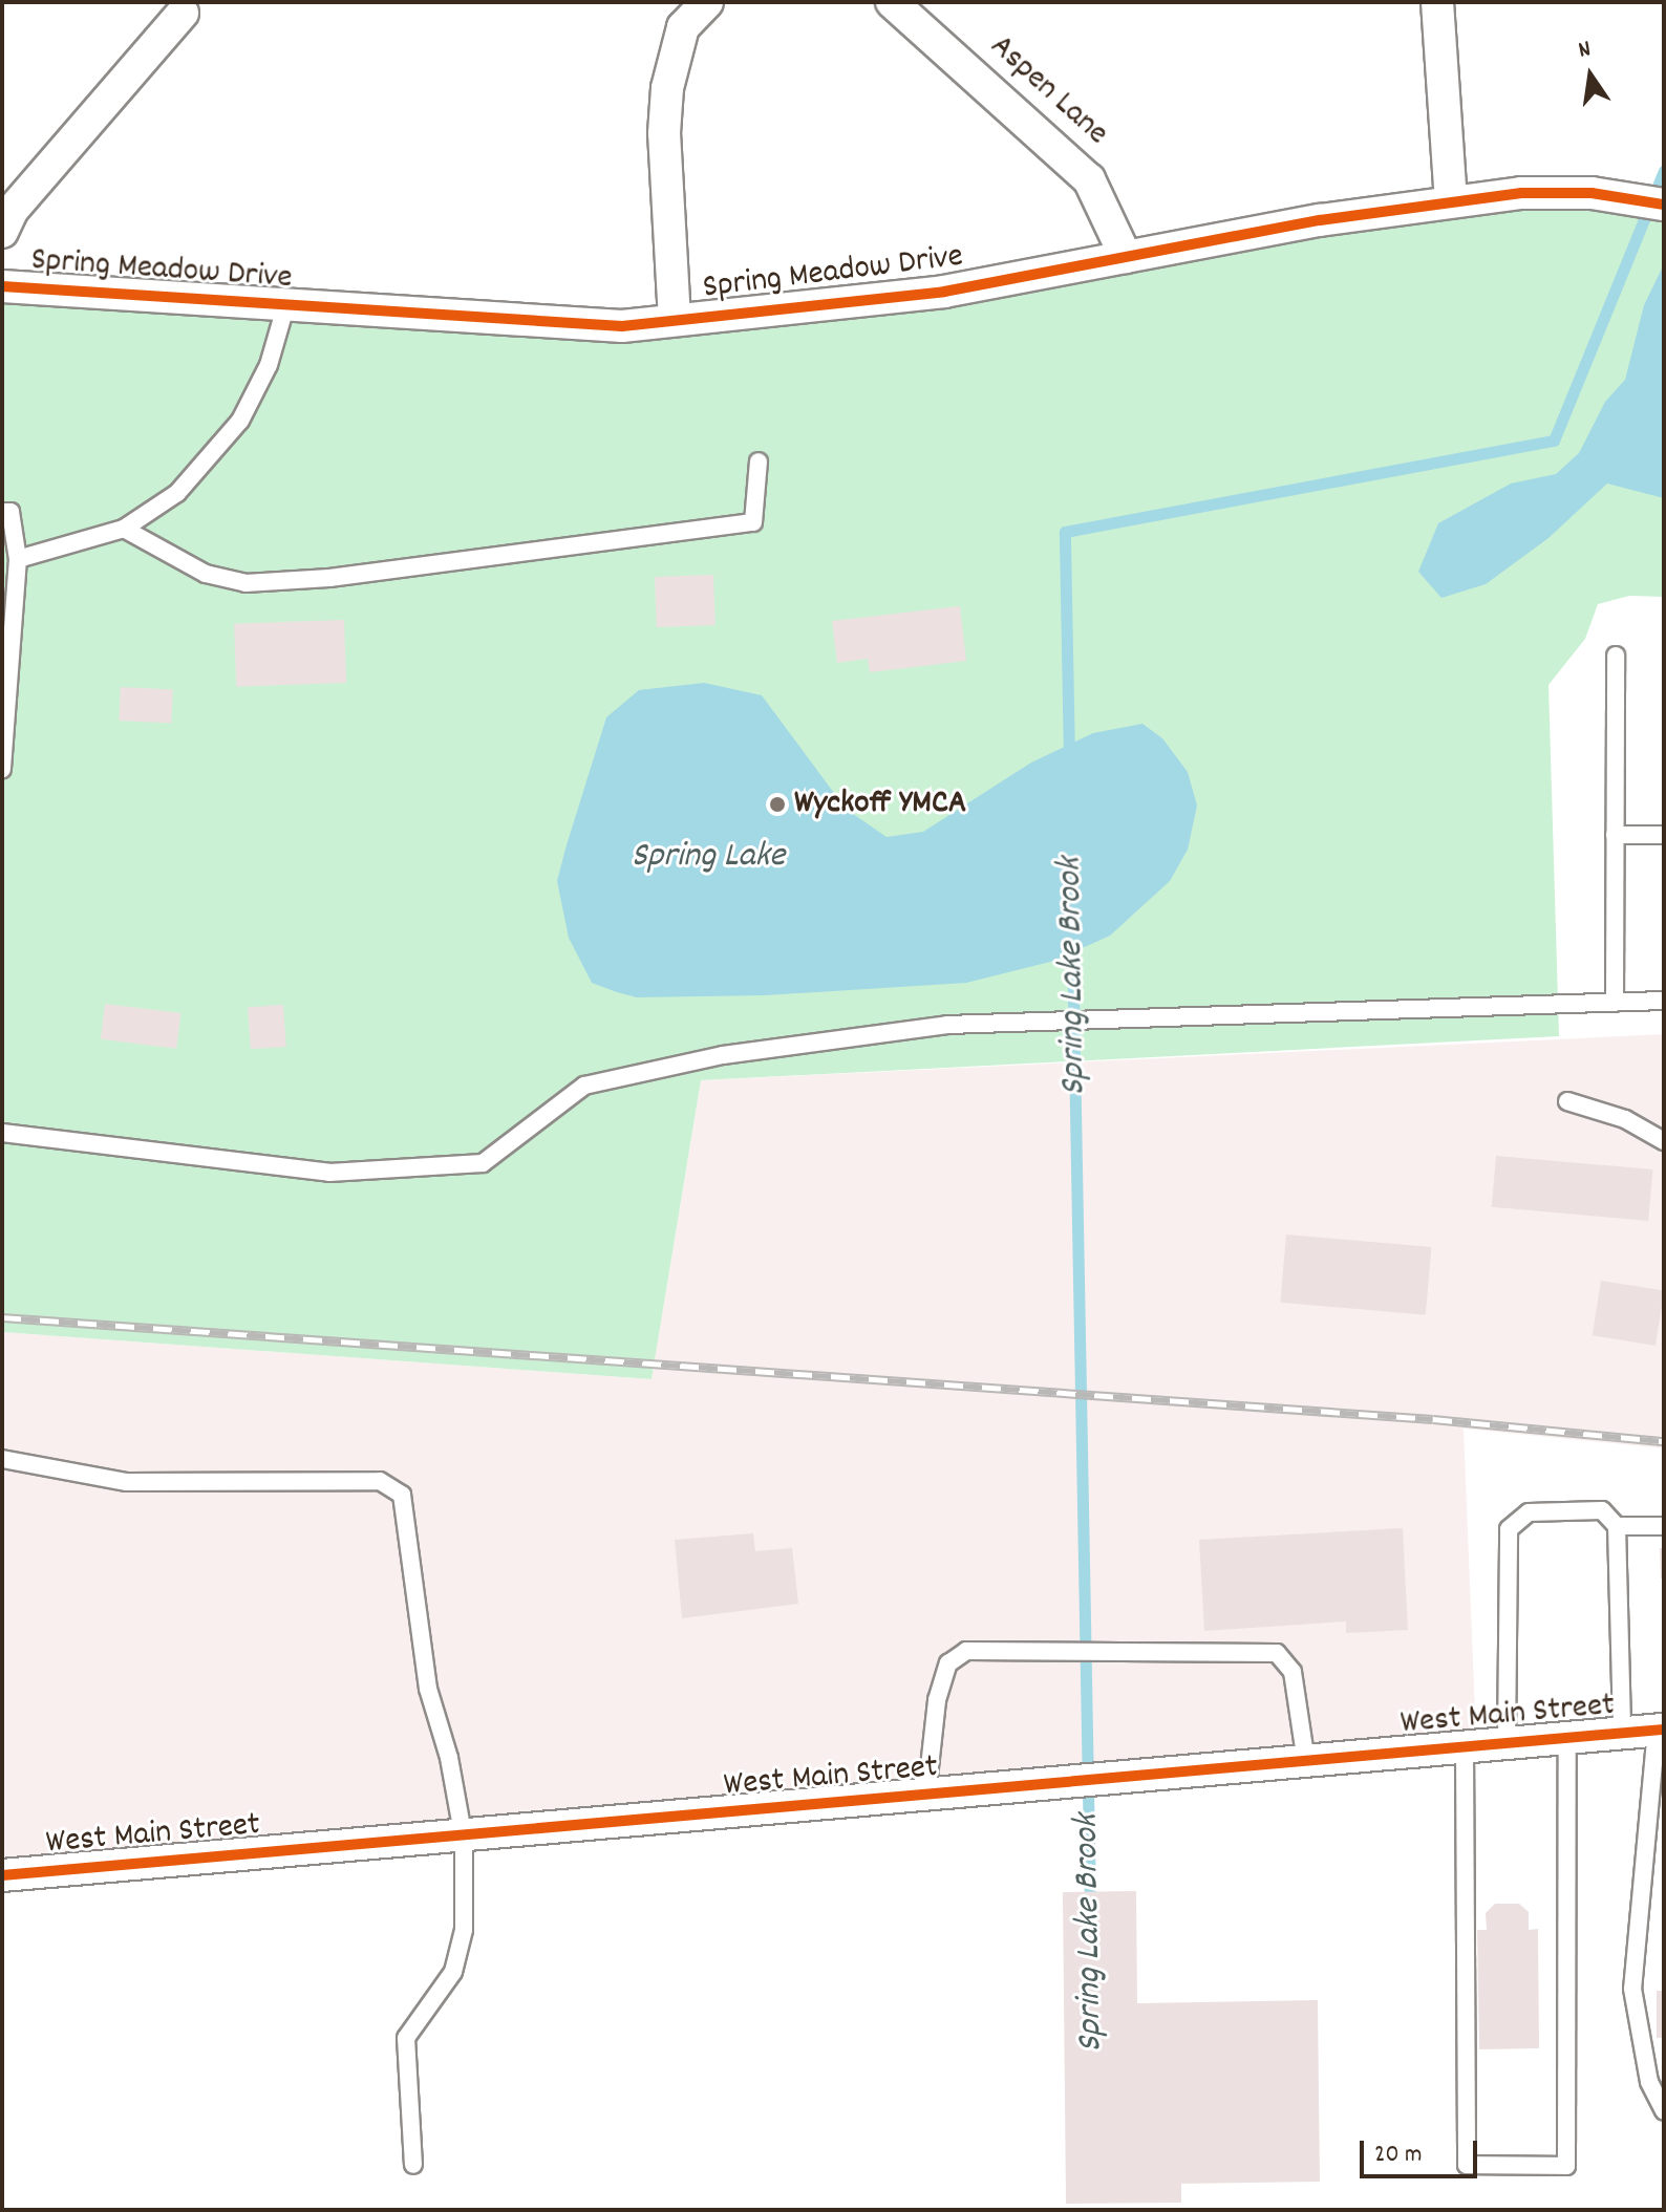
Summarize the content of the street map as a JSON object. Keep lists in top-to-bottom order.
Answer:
{
  "streets": {
    "street": ["Aspen Lane", "Spring Meadow Drive", "West Main Street"]
  },
  "crossings": [
    ["Aspen Lane", "Spring Meadow Drive"]
  ],
  "water": ["Spring Lake", "Spring Lake Brook"],
  "places": ["Wyckoff YMCA"],
  "scale_bar": "20 m",
  "north": "top"
}
